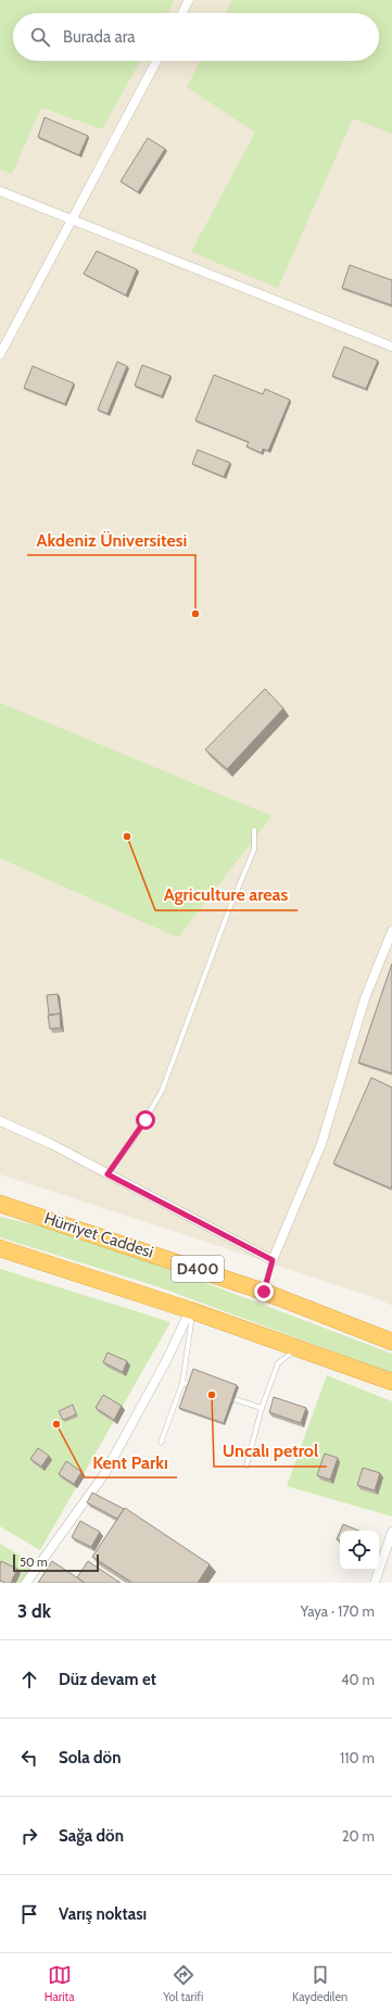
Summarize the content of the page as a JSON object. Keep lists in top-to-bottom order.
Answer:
{
  "streets": {
    "highway": ["Hürriyet Caddesi", "D400"]
  },
  "places": [
    "Akdeniz Üniversitesi",
    "Agriculture areas",
    "Uncalı petrol",
    "Kent Parkı"
  ],
  "scale_bar": "50 m",
  "page": {
    "search": "Burada ara",
    "scale": "50 m",
    "heading": ["3 dk", "Yaya · 170 m"],
    "list": [
      ["Düz devam et", "40 m"],
      ["Sola dön", "110 m"],
      ["Sağa dön", "20 m"],
      "Varış noktası"
    ],
    "nav": ["Harita", "Yol tarifi", "Kaydedilen"]
  }
}
